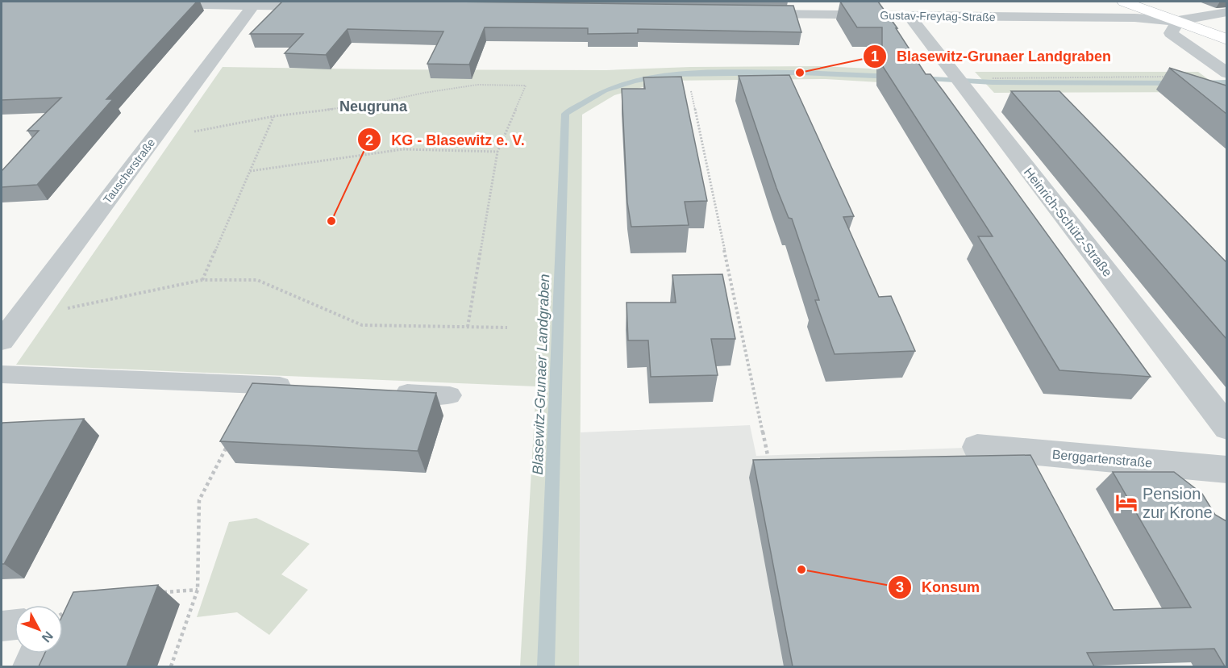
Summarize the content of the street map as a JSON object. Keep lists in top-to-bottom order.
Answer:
{
  "streets": {
    "street": [
      "Gustav-Freytag-Straße",
      "Tauscherstraße",
      "Heinrich-Schütz-Straße",
      "Berggartenstraße"
    ]
  },
  "crossings": [
    ["Gustav-Freytag-Straße", "Heinrich-Schütz-Straße"]
  ],
  "districts": ["Neugruna"],
  "water": ["Blasewitz‐Grunaer Landgraben"],
  "places": {
    "other": ["Blasewitz‐Grunaer Landgraben", "KG - Blasewitz e. V.", "Konsum"],
    "hotel": ["Pension zur Krone"]
  },
  "north": "bottom right"
}
